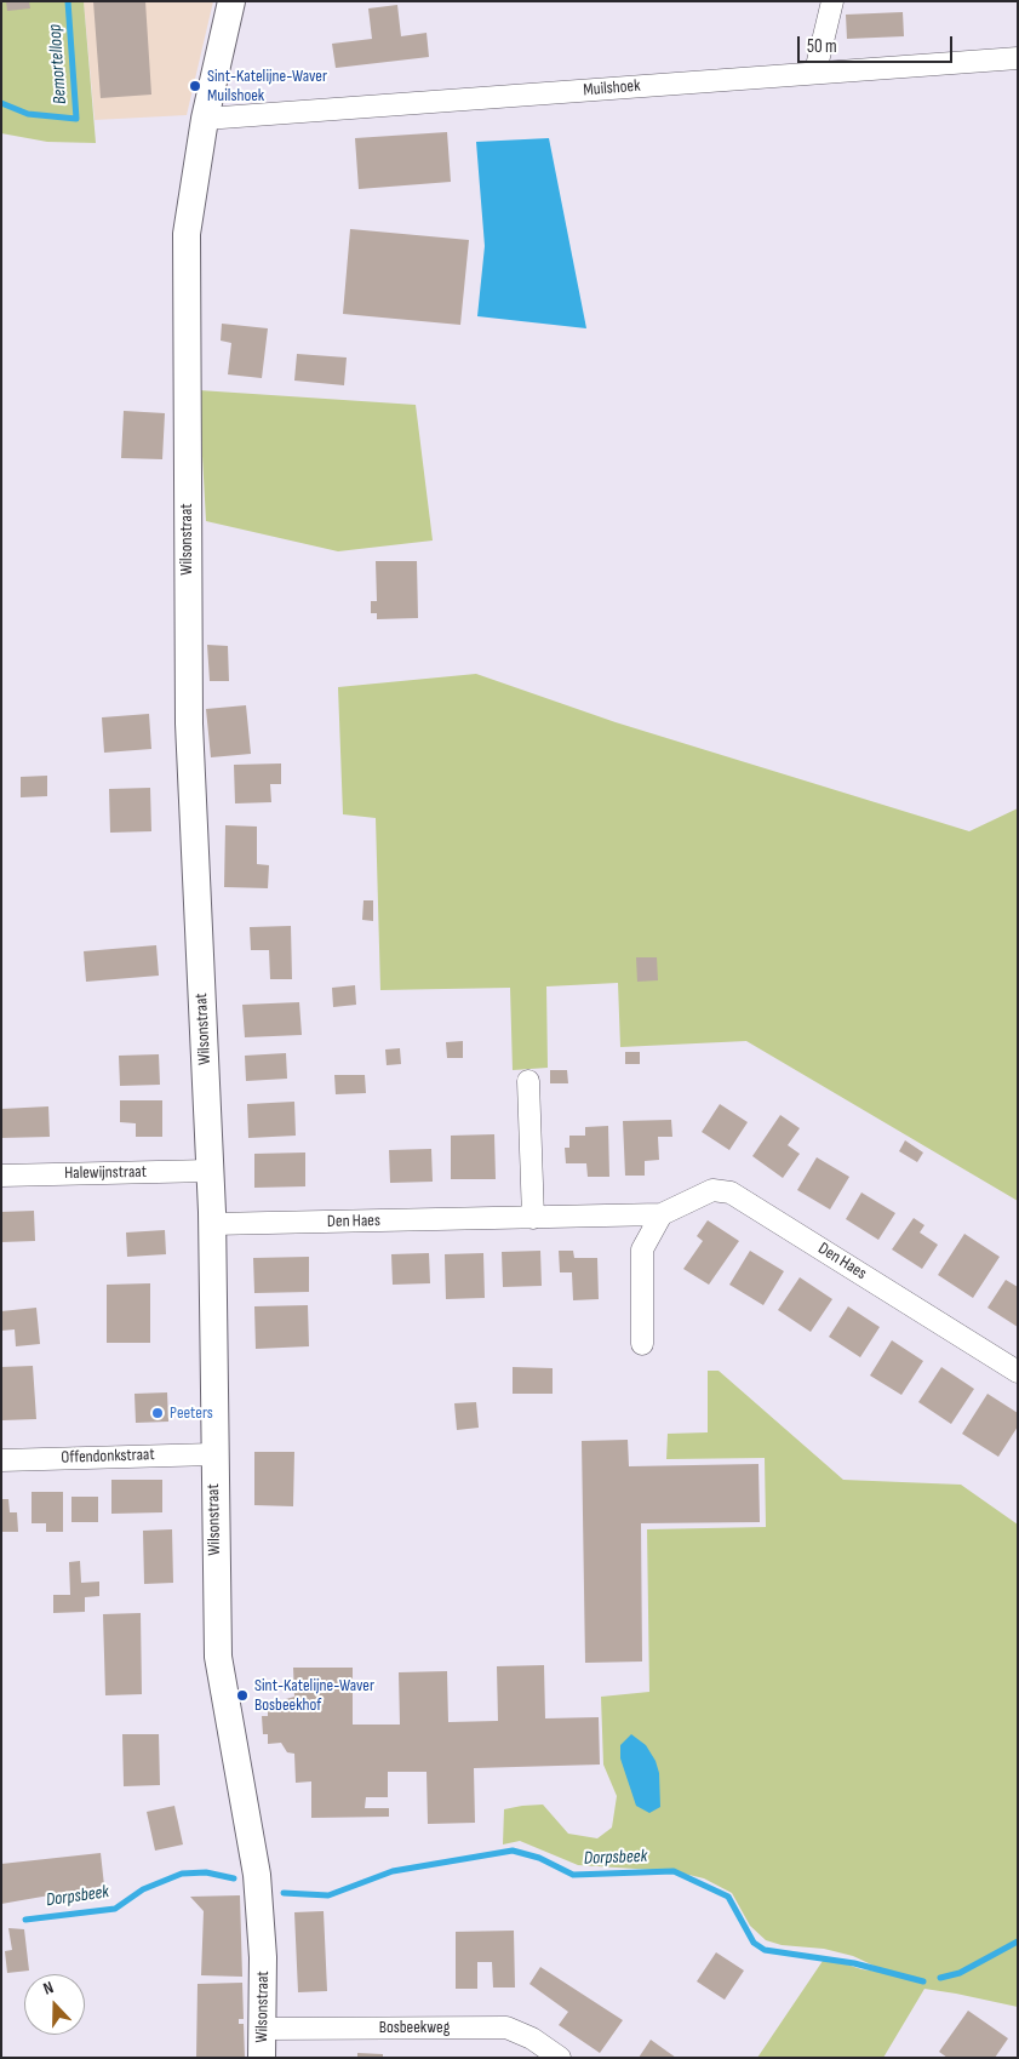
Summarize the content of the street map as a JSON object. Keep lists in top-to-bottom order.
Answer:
{
  "streets": {
    "street": [
      "Muilshoek",
      "Wilsonstraat",
      "Halewijnstraat",
      "Den Haes",
      "Offendonkstraat",
      "Bosbeekweg"
    ]
  },
  "crossings": [
    ["Muilshoek", "Wilsonstraat"],
    ["Wilsonstraat", "Halewijnstraat"],
    ["Wilsonstraat", "Den Haes"],
    ["Wilsonstraat", "Offendonkstraat"],
    ["Wilsonstraat", "Bosbeekweg"]
  ],
  "water": ["Bemortelloop", "Dorpsbeek"],
  "places": ["Sint-Katelijne-Waver Muilshoek", "Peeters", "Sint-Katelijne-Waver Bosbeekhof"],
  "scale_bar": "50 m",
  "north": "top"
}
